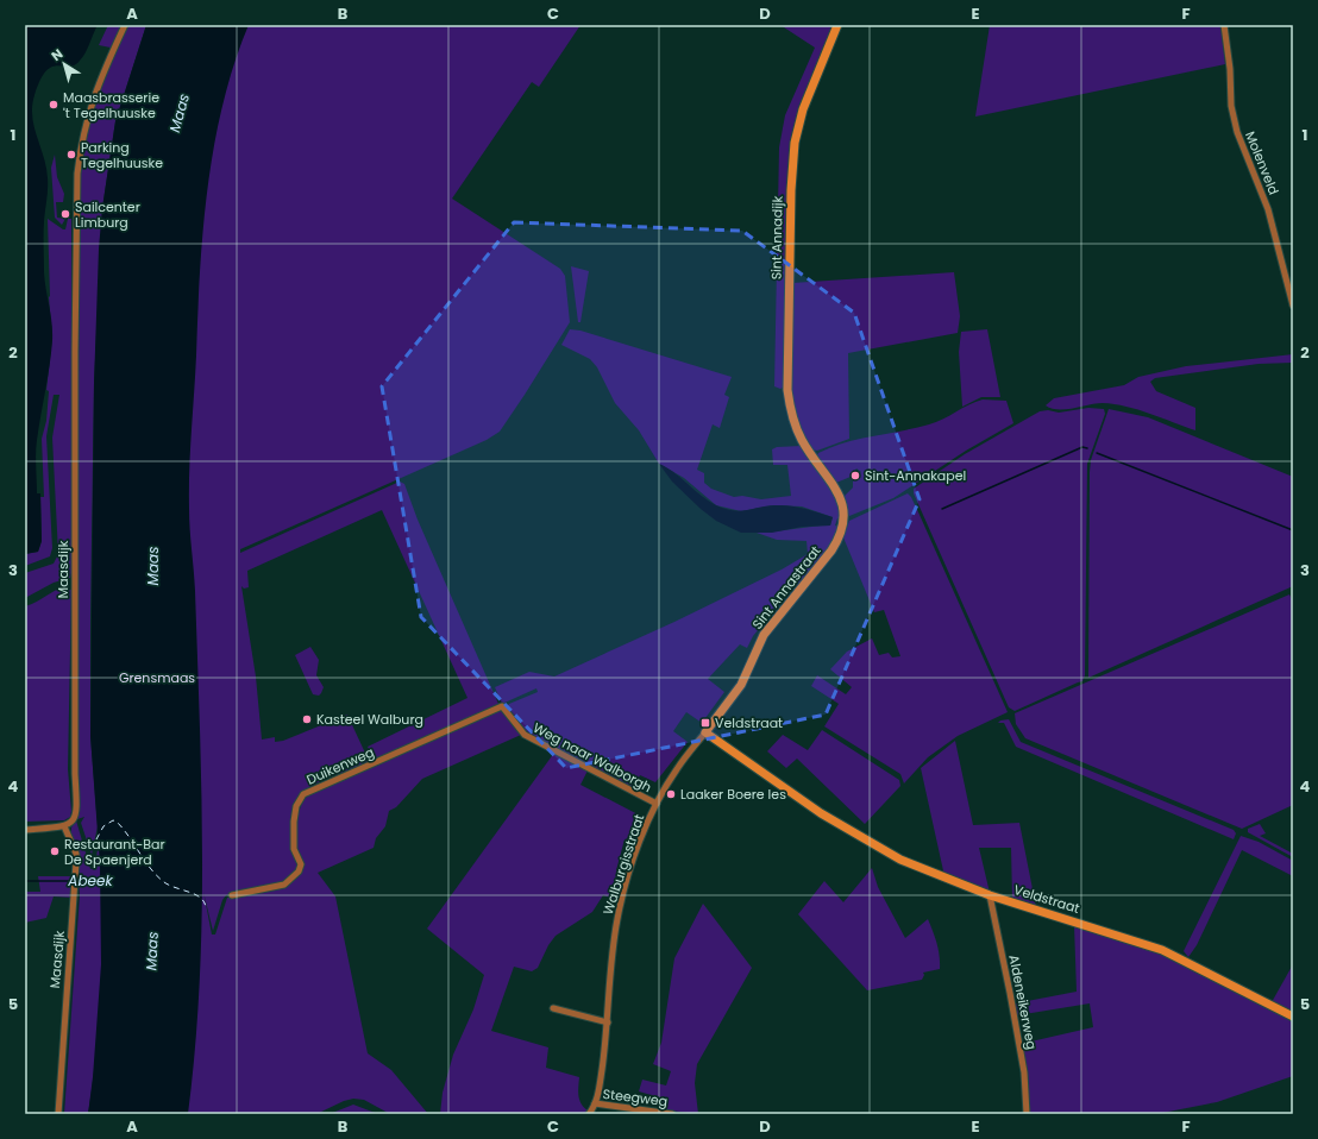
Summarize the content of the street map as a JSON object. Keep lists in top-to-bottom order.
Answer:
{
  "streets": {
    "street": [
      "Molenveld",
      "Sint Annadijk",
      "Maasdijk",
      "Sint Annastraat",
      "Weg naar Walborgh",
      "Duikenweg",
      "Walburgisstraat",
      "Veldstraat",
      "Aldeneikerweg",
      "Steegweg"
    ]
  },
  "crossings": [
    ["Sint Annadijk", "Sint Annastraat"],
    ["Sint Annastraat", "Walburgisstraat"],
    ["Sint Annastraat", "Veldstraat"],
    ["Weg naar Walborgh", "Duikenweg"],
    ["Weg naar Walborgh", "Walburgisstraat"],
    ["Walburgisstraat", "Veldstraat"],
    ["Walburgisstraat", "Steegweg"],
    ["Veldstraat", "Aldeneikerweg"]
  ],
  "water": ["Maas", "Abeek"],
  "parks": ["Grensmaas"],
  "places": {
    "other": [
      "Maasbrasserie 't Tegelhuuske",
      "Parking Tegelhuuske",
      "Sailcenter Limburg",
      "Sint-Annakapel",
      "Kasteel Walburg",
      "Laaker Boere Ies",
      "Restaurant-Bar De Spaenjerd"
    ],
    "transit": ["Veldstraat"]
  },
  "north": "top left",
  "grid": {
    "columns": [
      "A",
      "B",
      "C",
      "D",
      "E",
      "F"
    ],
    "rows": [
      "1",
      "2",
      "3",
      "4",
      "5"
    ]
  }
}
